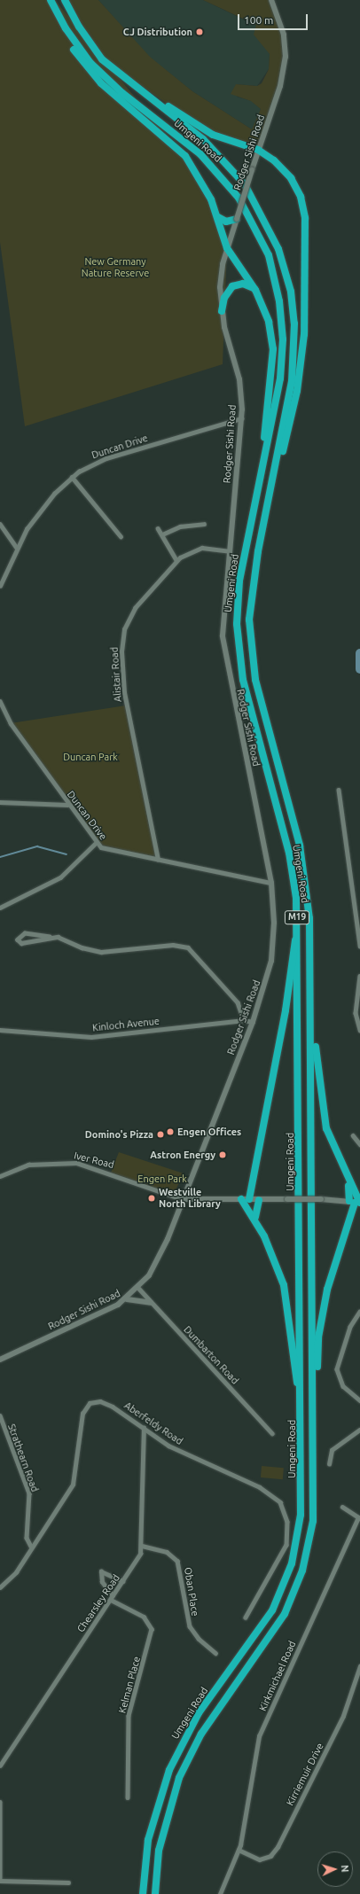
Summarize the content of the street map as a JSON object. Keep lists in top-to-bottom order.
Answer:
{
  "streets": {
    "highway": ["Umgeni Road", "M19"],
    "street": [
      "Rodger Sishi Road",
      "Duncan Drive",
      "Alistair Road",
      "Kinloch Avenue",
      "Iver Road",
      "Dumbarton Road",
      "Aberfeldy Road",
      "Strathearn Road",
      "Oban Place",
      "Chearsley Road",
      "Kirkmichael Road",
      "Kelman Place",
      "Kirriemuir Drive"
    ]
  },
  "crossings": [
    ["Rodger Sishi Road", "Duncan Drive"],
    ["Rodger Sishi Road", "Alistair Road"],
    ["Rodger Sishi Road", "Kinloch Avenue"],
    ["Rodger Sishi Road", "Iver Road"],
    ["Rodger Sishi Road", "Dumbarton Road"],
    ["Duncan Drive", "Alistair Road"],
    ["Aberfeldy Road", "Strathearn Road"],
    ["Aberfeldy Road", "Chearsley Road"],
    ["Oban Place", "Chearsley Road"],
    ["Chearsley Road", "Kelman Place"],
    ["Kirkmichael Road", "Kirriemuir Drive"]
  ],
  "parks": ["New Germany Nature Reserve", "Duncan Park", "Engen Park"],
  "places": [
    "CJ Distribution",
    "Engen Offices",
    "Domino's Pizza",
    "Astron Energy",
    "Westville North Library"
  ],
  "scale_bar": "100 m",
  "north": "right"
}
